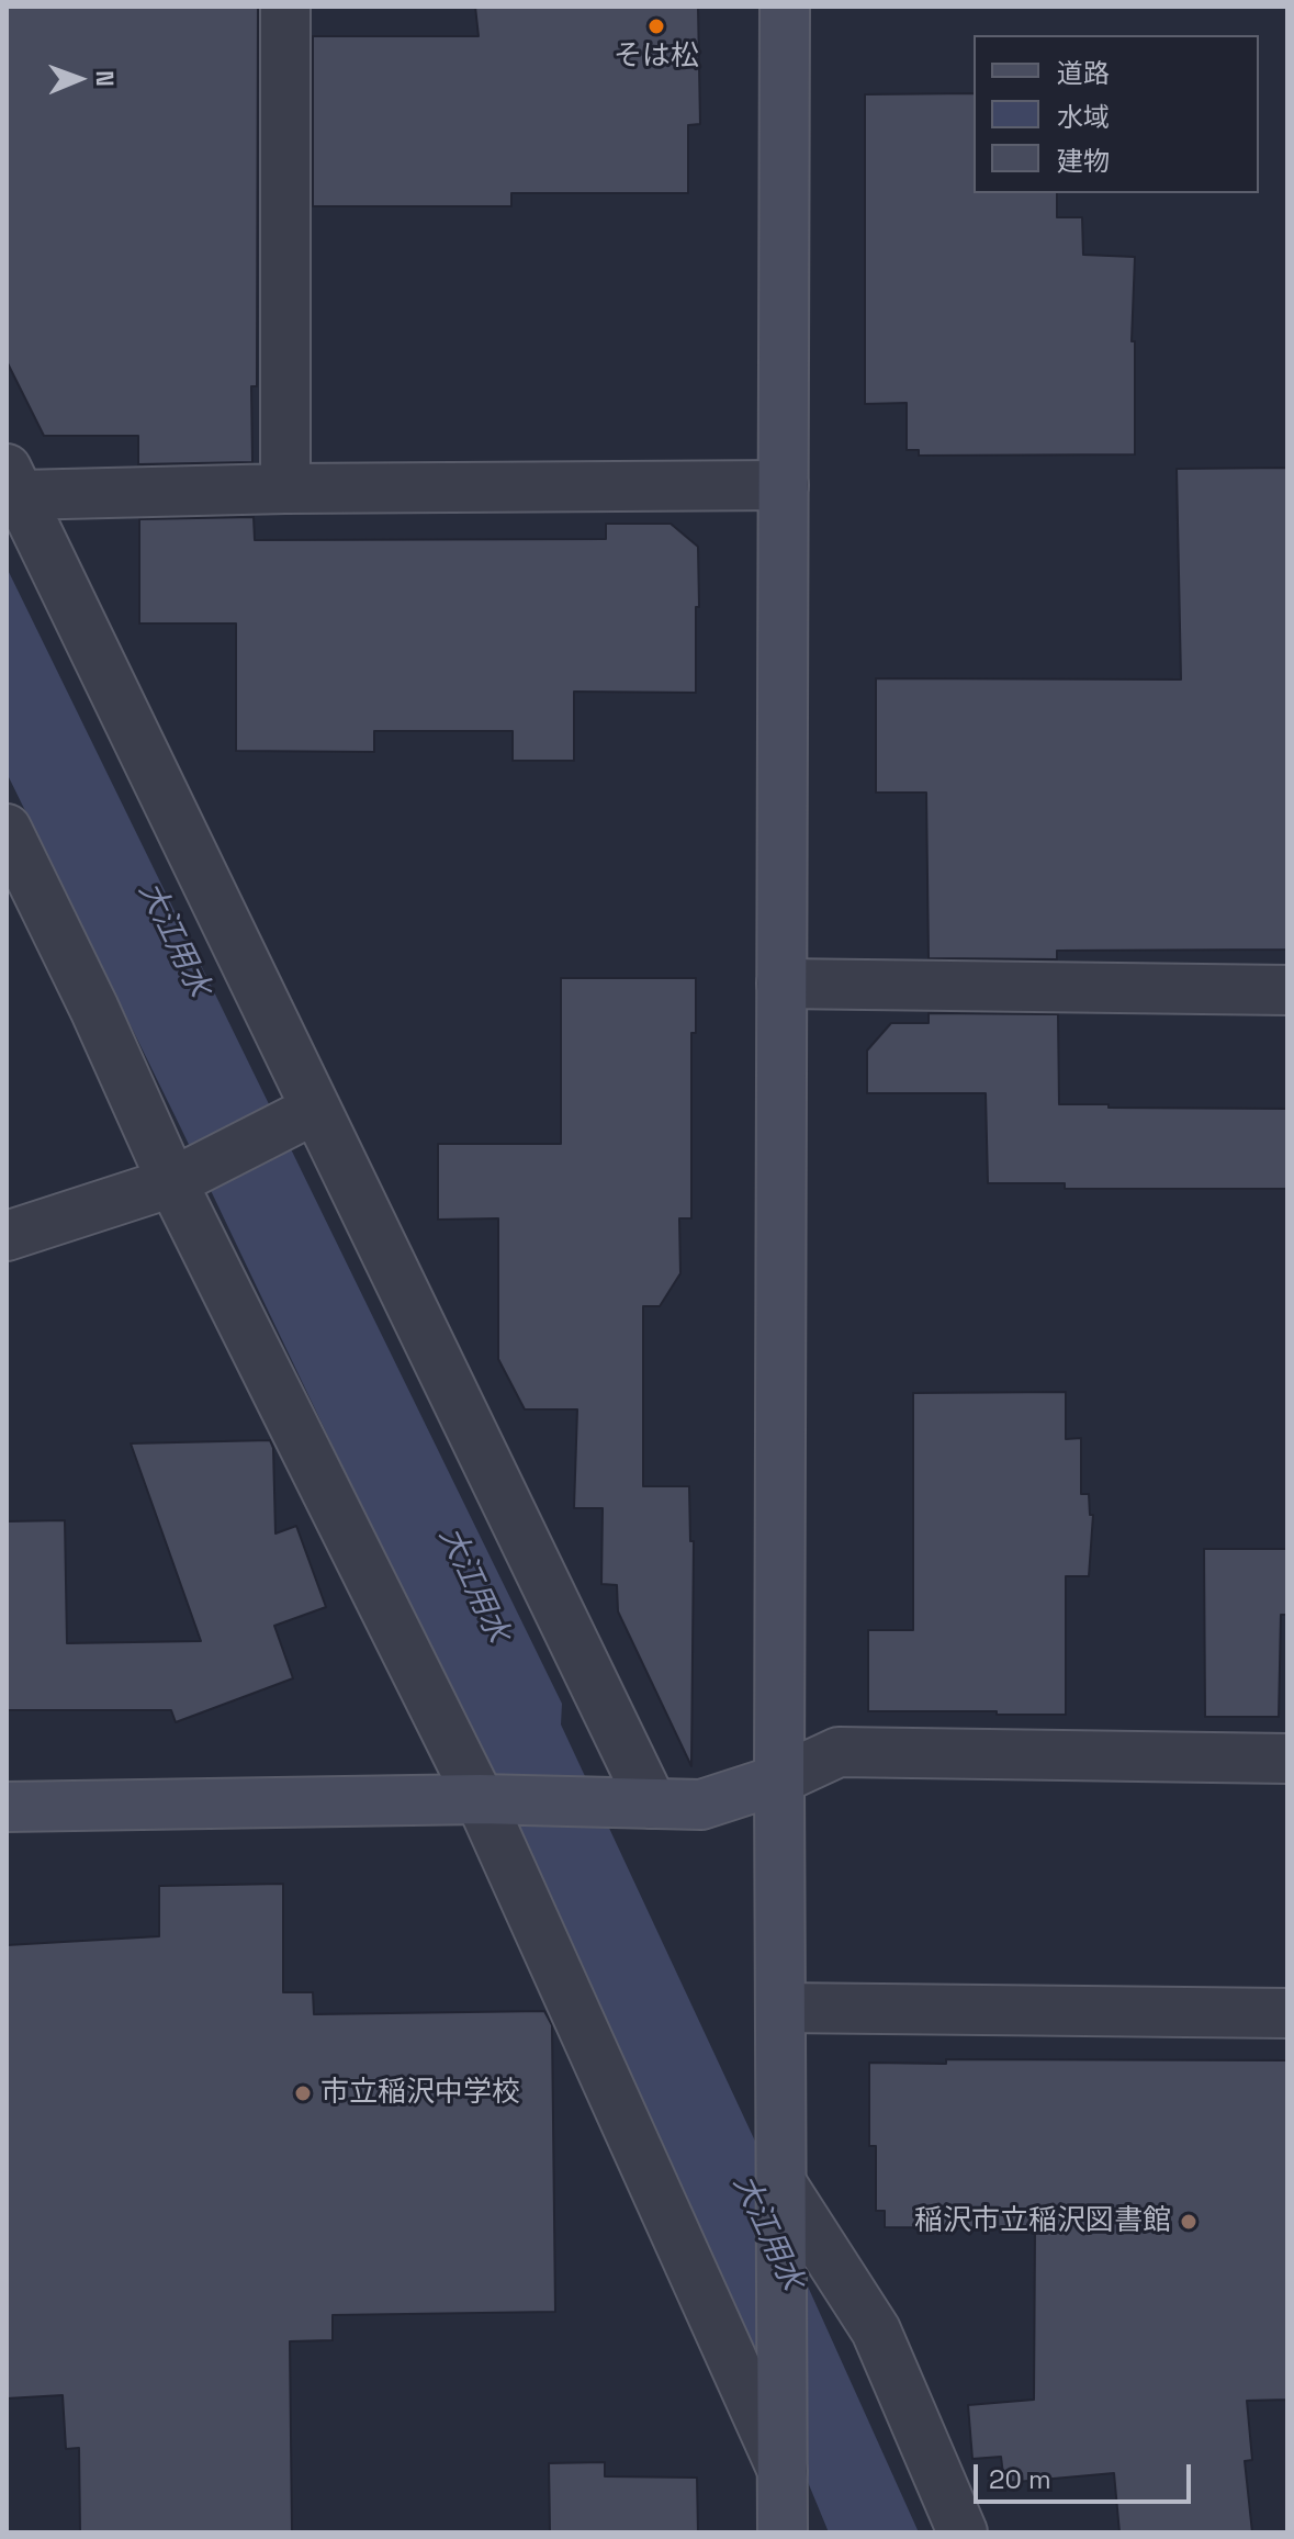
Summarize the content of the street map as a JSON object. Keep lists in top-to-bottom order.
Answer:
{
  "water": ["大江用水"],
  "places": ["そは松", "市立稲沢中学校", "稲沢市立稲沢図書館"],
  "legend": ["道路", "水域", "建物"],
  "scale_bar": "20 m",
  "north": "right"
}
